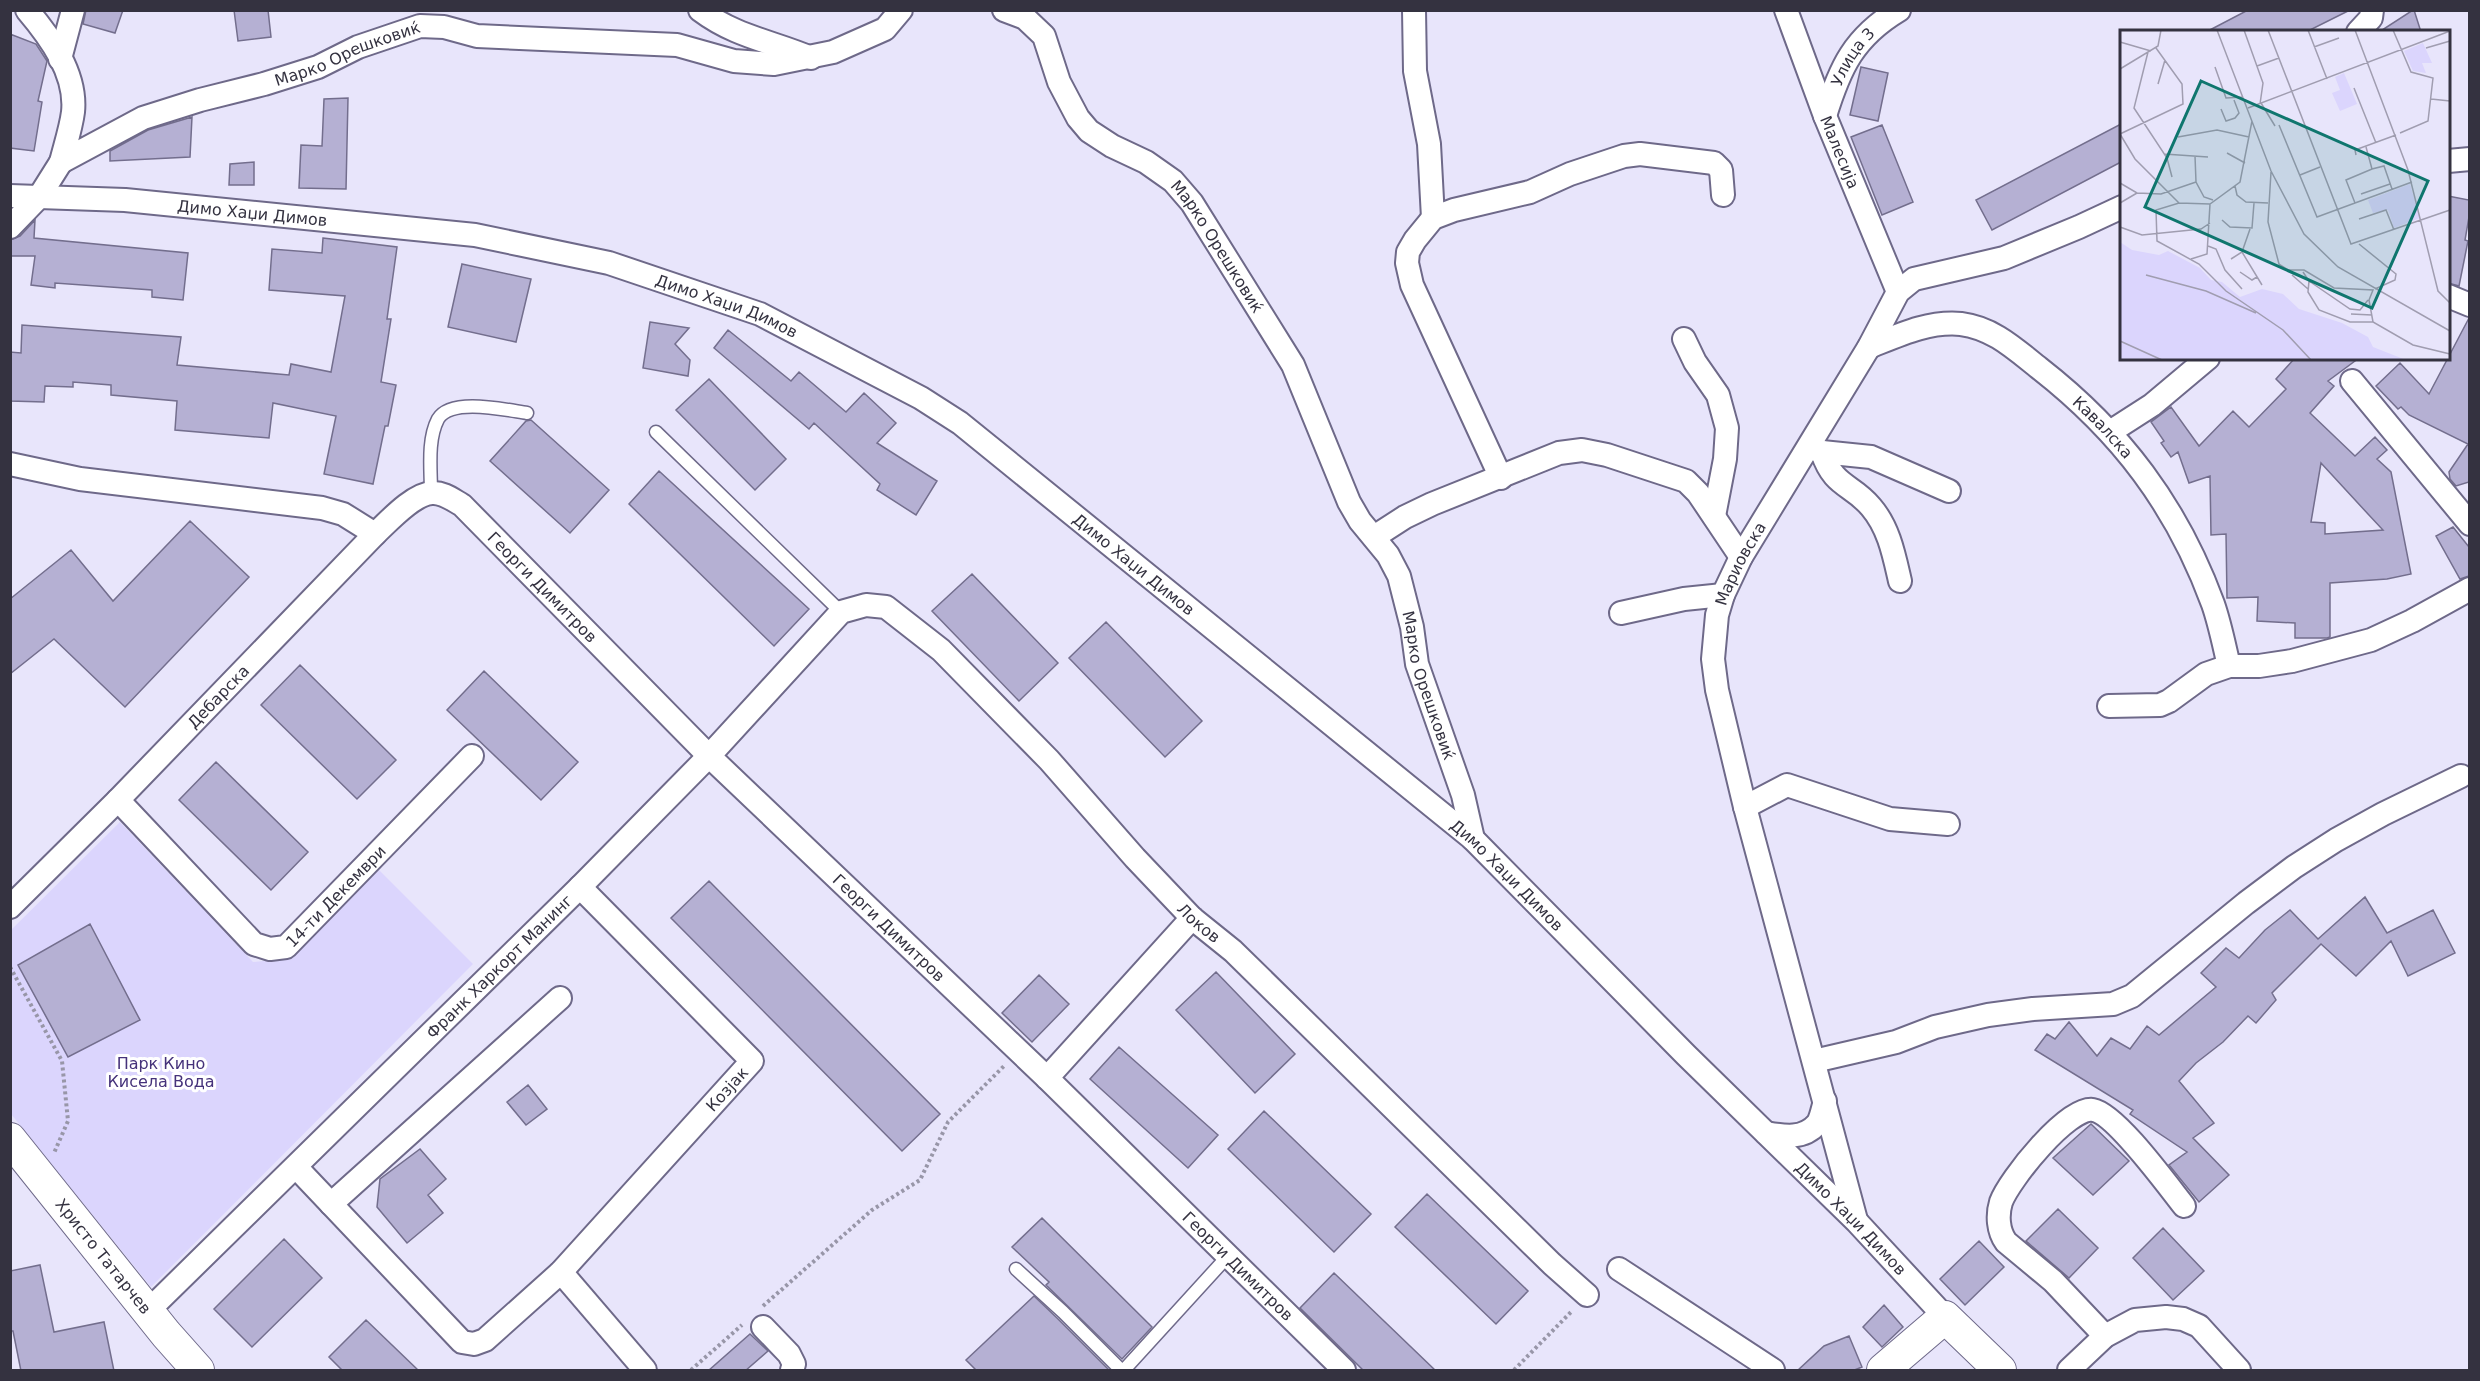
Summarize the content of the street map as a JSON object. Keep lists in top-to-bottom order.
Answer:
{
  "streets": {
    "street": [
      "Марко Орешковиќ",
      "Улица 3",
      "Малесија",
      "Димо Хаџи Димов",
      "Кавалска",
      "Мариовска",
      "Георги Димитров",
      "Дебарска",
      "14-ти Декември",
      "Локов",
      "Франк Харкорт Манинг",
      "Козјак",
      "Христо Татарчев"
    ]
  },
  "crossings": [
    ["Марко Орешковиќ", "Димо Хаџи Димов"],
    ["Улица 3", "Малесија"],
    ["Малесија", "Мариовска"],
    ["Димо Хаџи Димов", "Мариовска"],
    ["Кавалска", "Мариовска"],
    ["Георги Димитров", "Дебарска"],
    ["Георги Димитров", "Франк Харкорт Манинг"],
    ["Дебарска", "14-ти Декември"],
    ["Локов", "Франк Харкорт Манинг"],
    ["Франк Харкорт Манинг", "Козјак"],
    ["Франк Харкорт Манинг", "Христо Татарчев"]
  ],
  "parks": ["Парк Кино Кисела Вода"]
}
